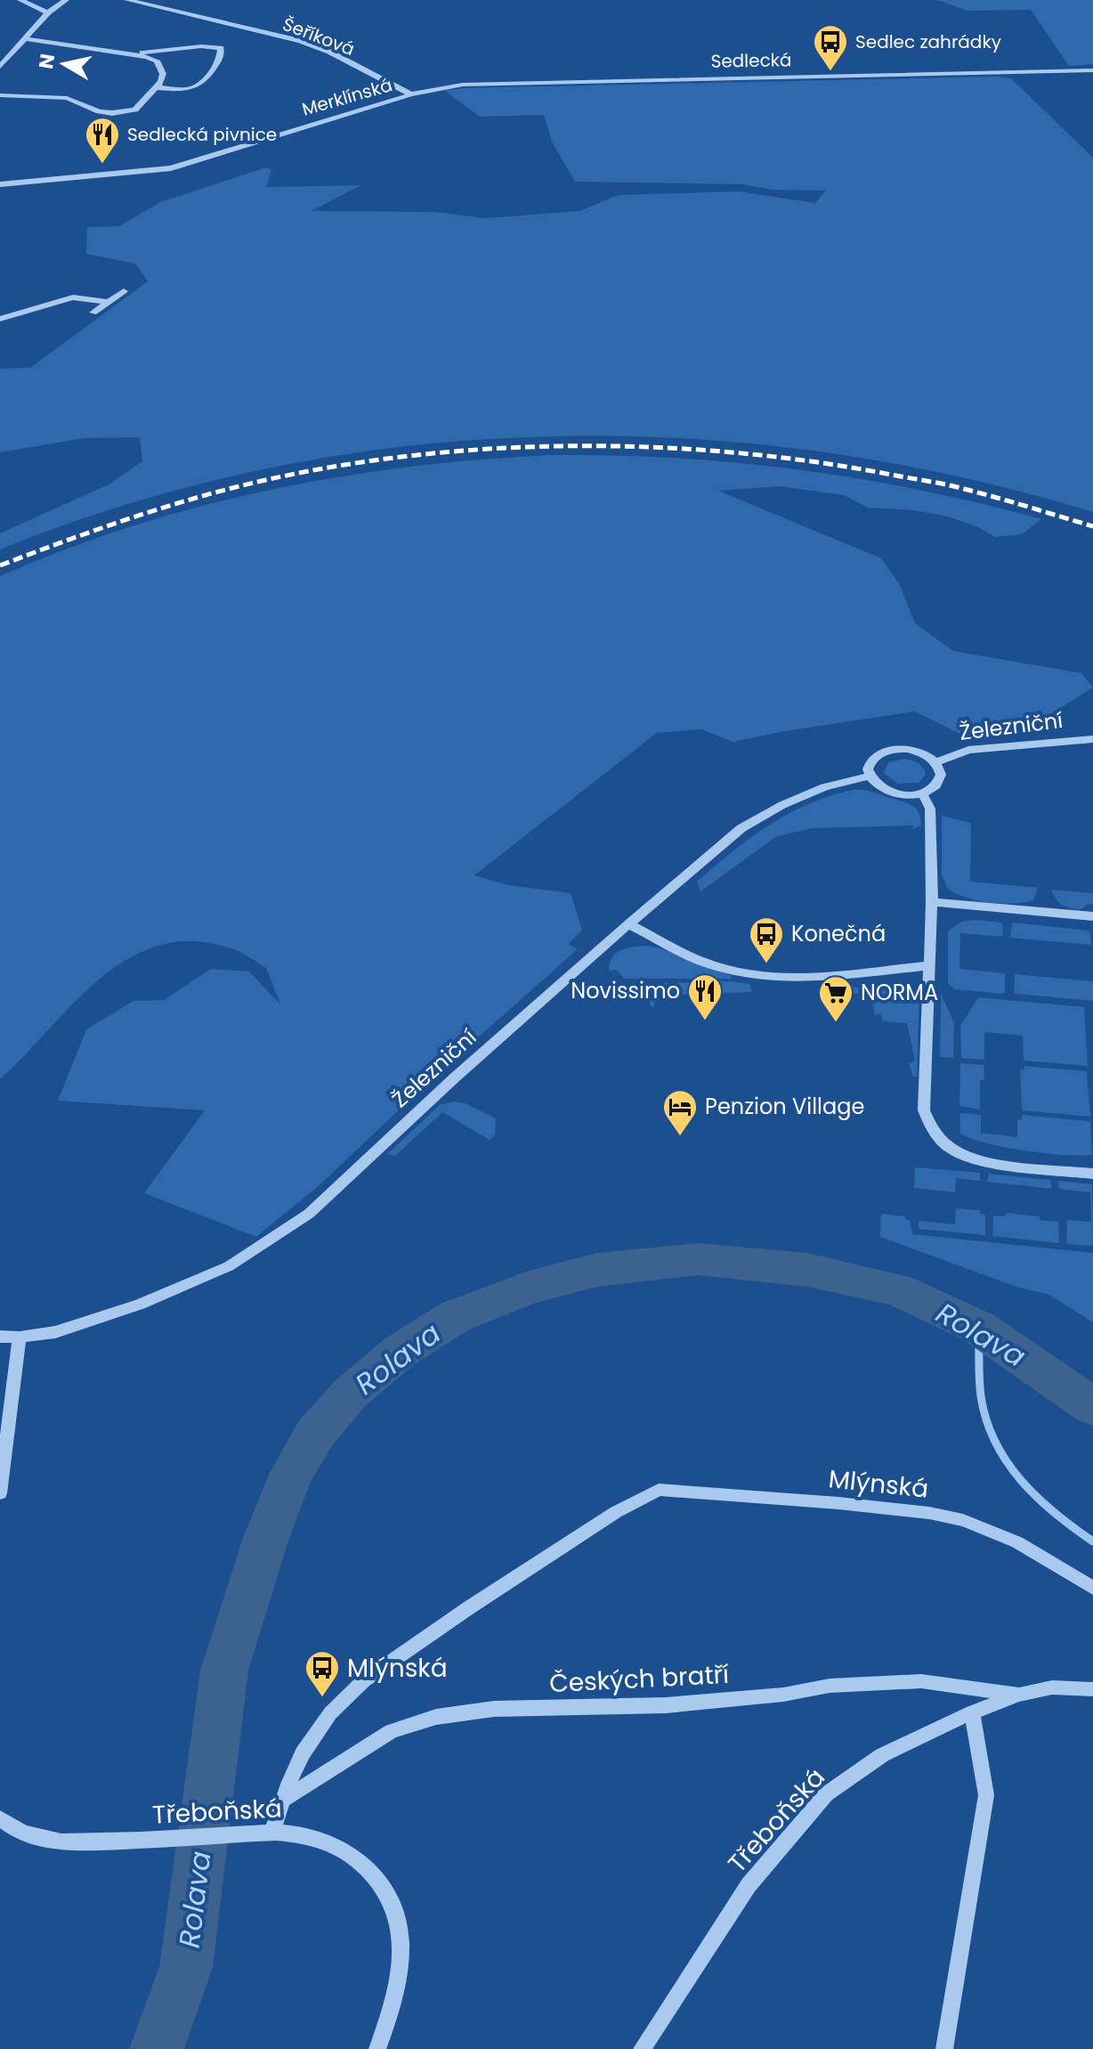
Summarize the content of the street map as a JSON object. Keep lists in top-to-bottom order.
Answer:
{
  "streets": {
    "street": [
      "Šeříková",
      "Sedlecká",
      "Merklínská",
      "Železniční",
      "Mlýnská",
      "Českých bratří",
      "Třeboňská"
    ]
  },
  "crossings": [
    ["Šeříková", "Sedlecká"],
    ["Šeříková", "Merklínská"],
    ["Sedlecká", "Merklínská"],
    ["Mlýnská", "Českých bratří"],
    ["Mlýnská", "Třeboňská"],
    ["Českých bratří", "Třeboňská"]
  ],
  "water": ["Rolava"],
  "places": {
    "bus stop": ["Sedlec zahrádky", "Konečná", "Mlýnská"],
    "restaurant": ["Sedlecká pivnice", "Novissimo"],
    "supermarket": ["NORMA"],
    "hotel": ["Penzion Village"]
  },
  "north": "left"
}
